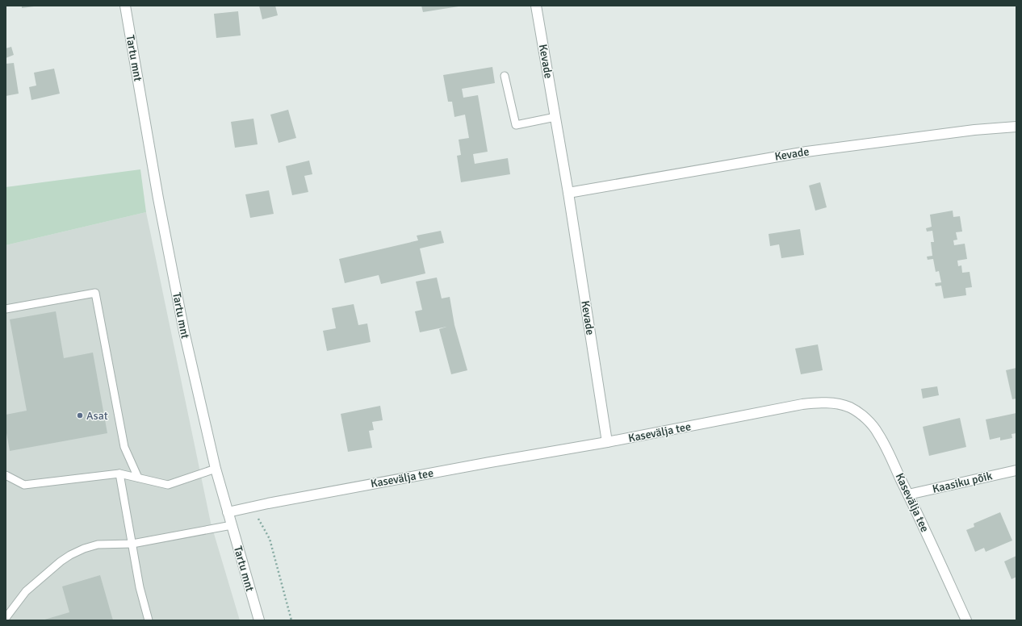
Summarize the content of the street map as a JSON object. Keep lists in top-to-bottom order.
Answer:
{
  "streets": {
    "street": [
      "Tartu mnt",
      "Kevade",
      "Kasevälja tee",
      "Kaasiku põik"
    ]
  },
  "crossings": [
    ["Tartu mnt", "Kasevälja tee"],
    ["Kevade", "Kasevälja tee"],
    ["Kasevälja tee", "Kaasiku põik"]
  ],
  "places": ["Asat"]
}
